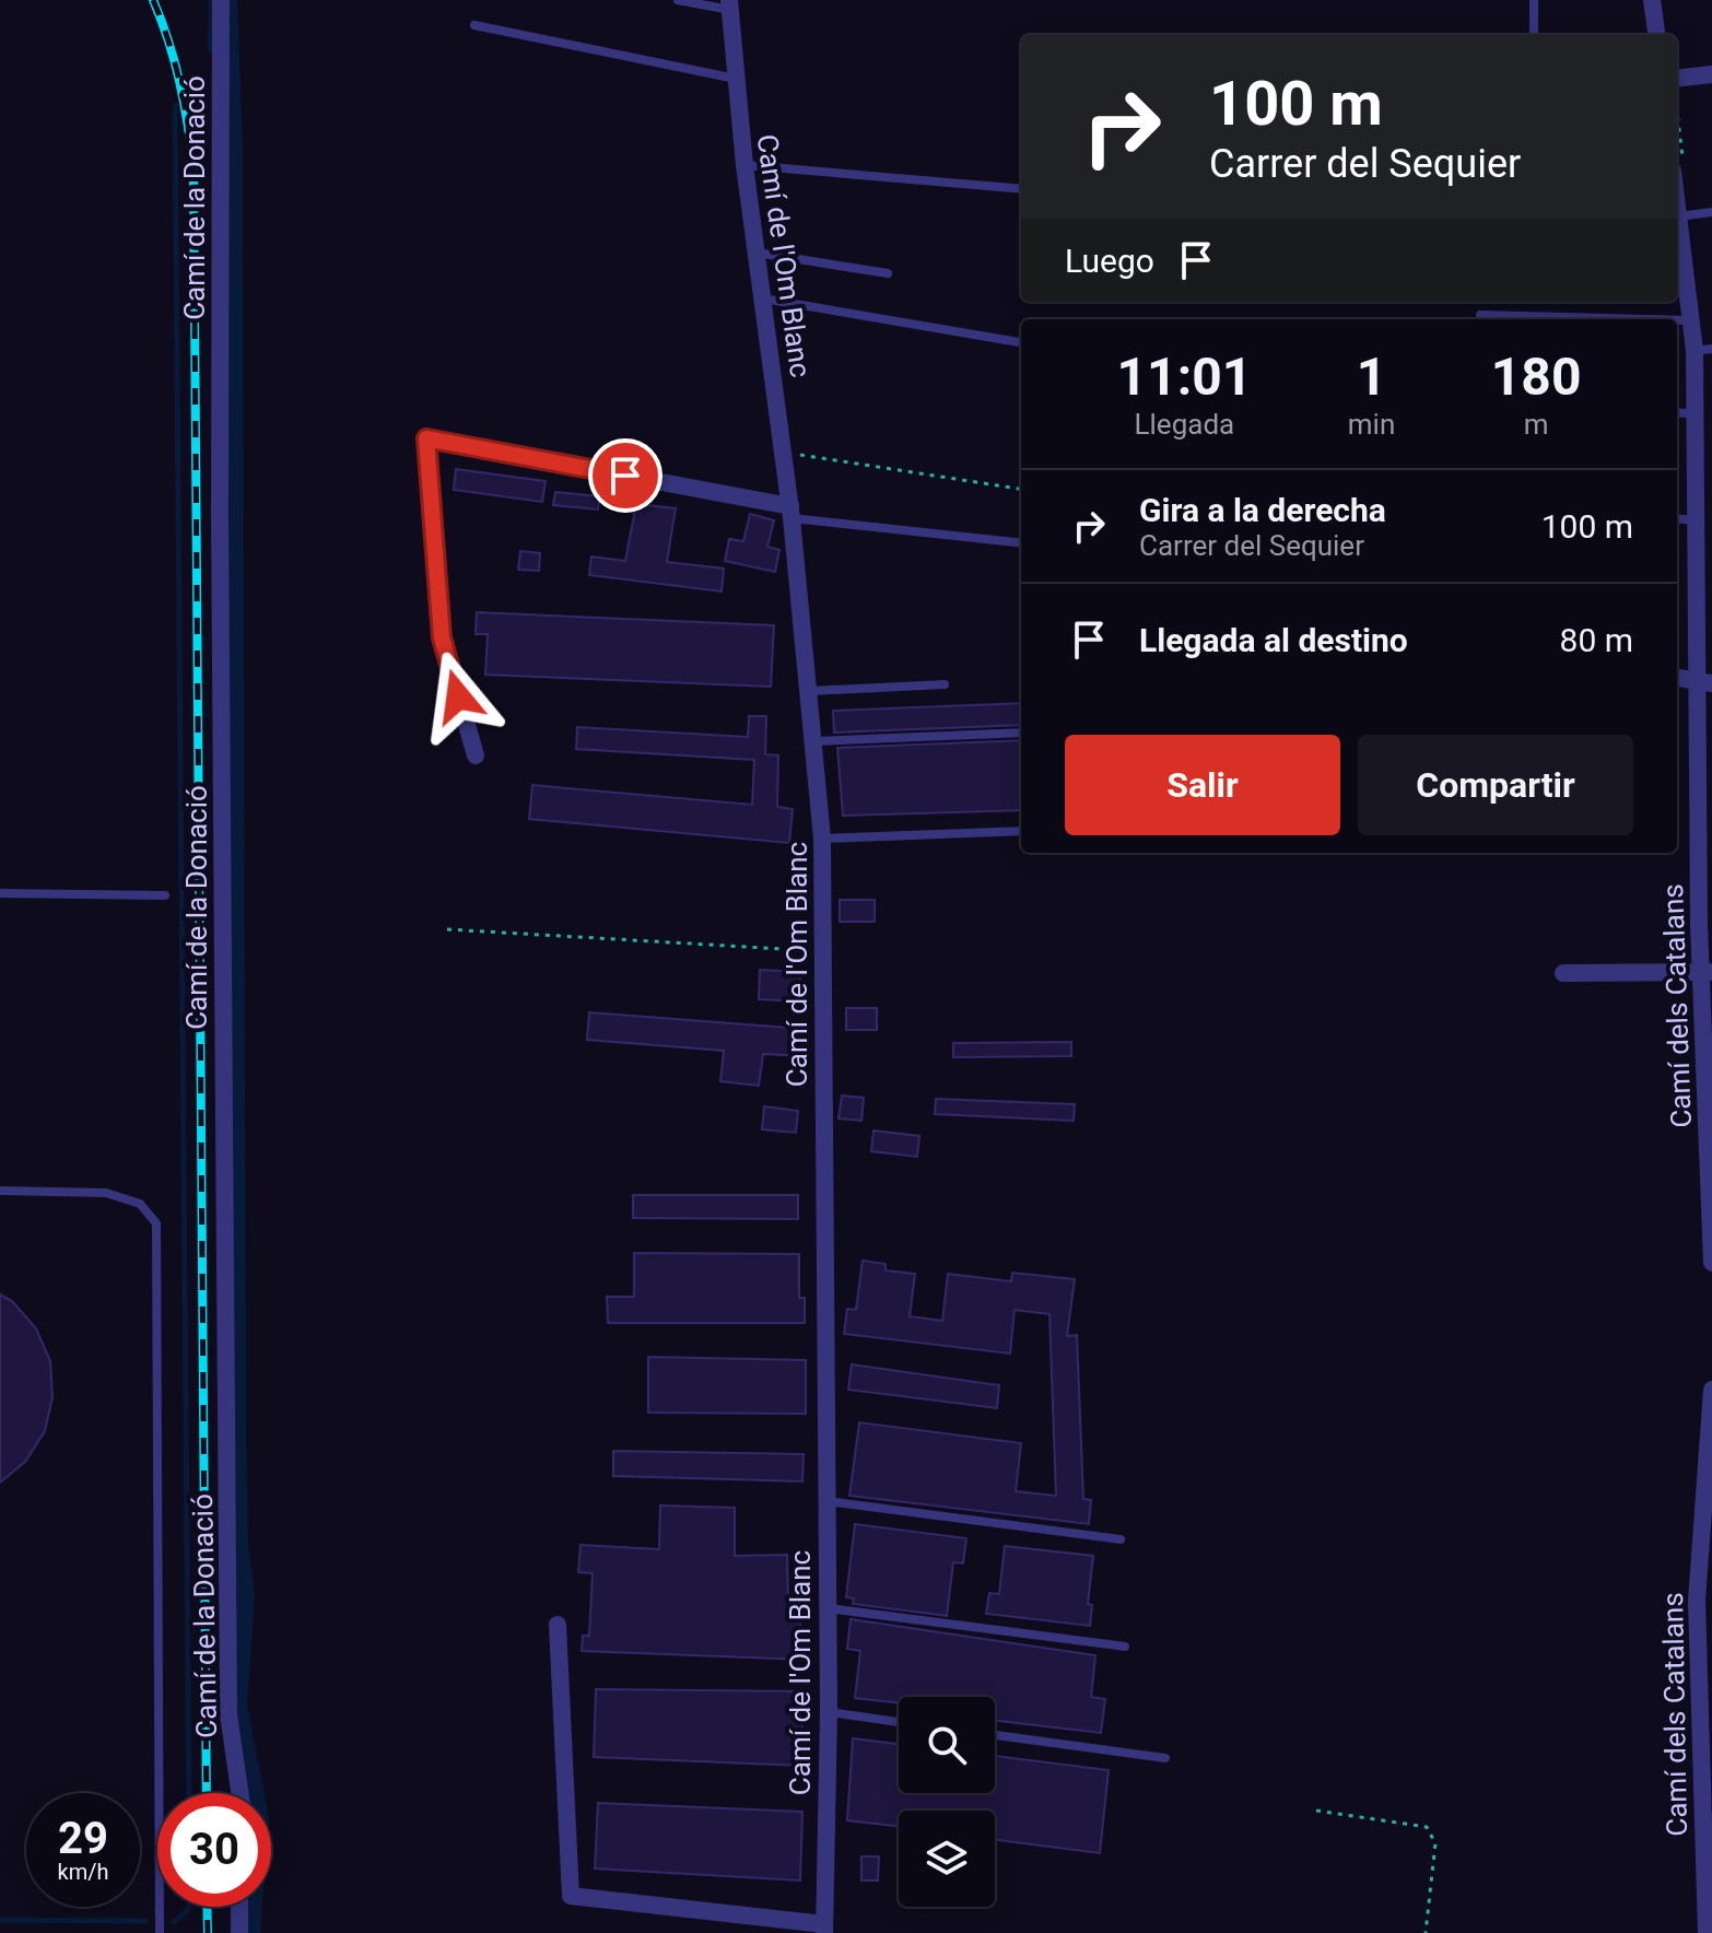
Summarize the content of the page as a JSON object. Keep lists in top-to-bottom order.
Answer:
{
  "streets": {
    "street": ["Camí de la Donació", "Camí de l'Om Blanc", "Camí dels Catalans"]
  },
  "page": {
    "turn": ["100 m", "Carrer del Sequier"],
    "then": "Luego",
    "eta": [
      "11:01",
      "Llegada",
      "1",
      "min",
      "180",
      "m"
    ],
    "list": [
      {
        "name": "Gira a la derecha",
        "note": "Carrer del Sequier",
        "value": "100 m"
      },
      {
        "name": "Llegada al destino",
        "value": "80 m"
      }
    ],
    "buttons": ["Salir", "Compartir"],
    "speed": "29 km/h",
    "limit": "30"
  }
}
